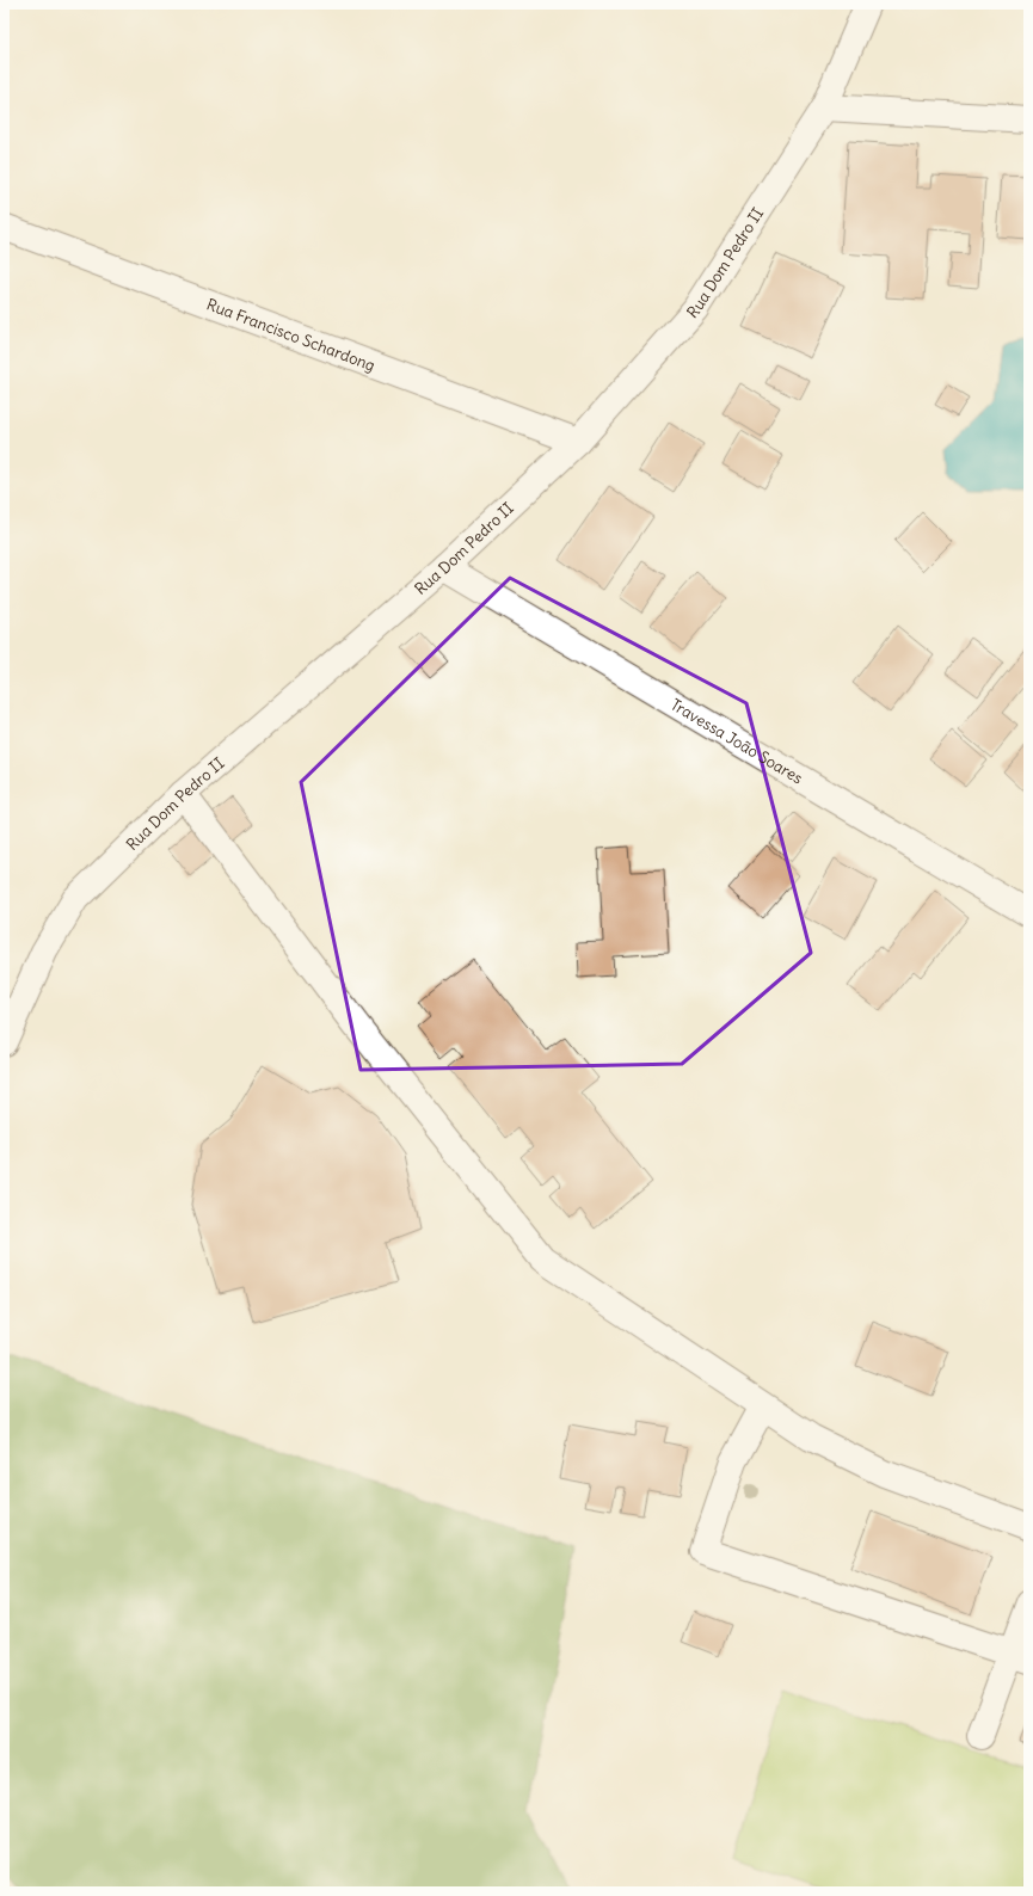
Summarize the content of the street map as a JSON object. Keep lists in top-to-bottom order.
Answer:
{
  "streets": {
    "street": ["Rua Dom Pedro II", "Rua Francisco Schardong", "Travessa João Soares"]
  },
  "crossings": [
    ["Rua Dom Pedro II", "Rua Francisco Schardong"],
    ["Rua Dom Pedro II", "Travessa João Soares"]
  ]
}
